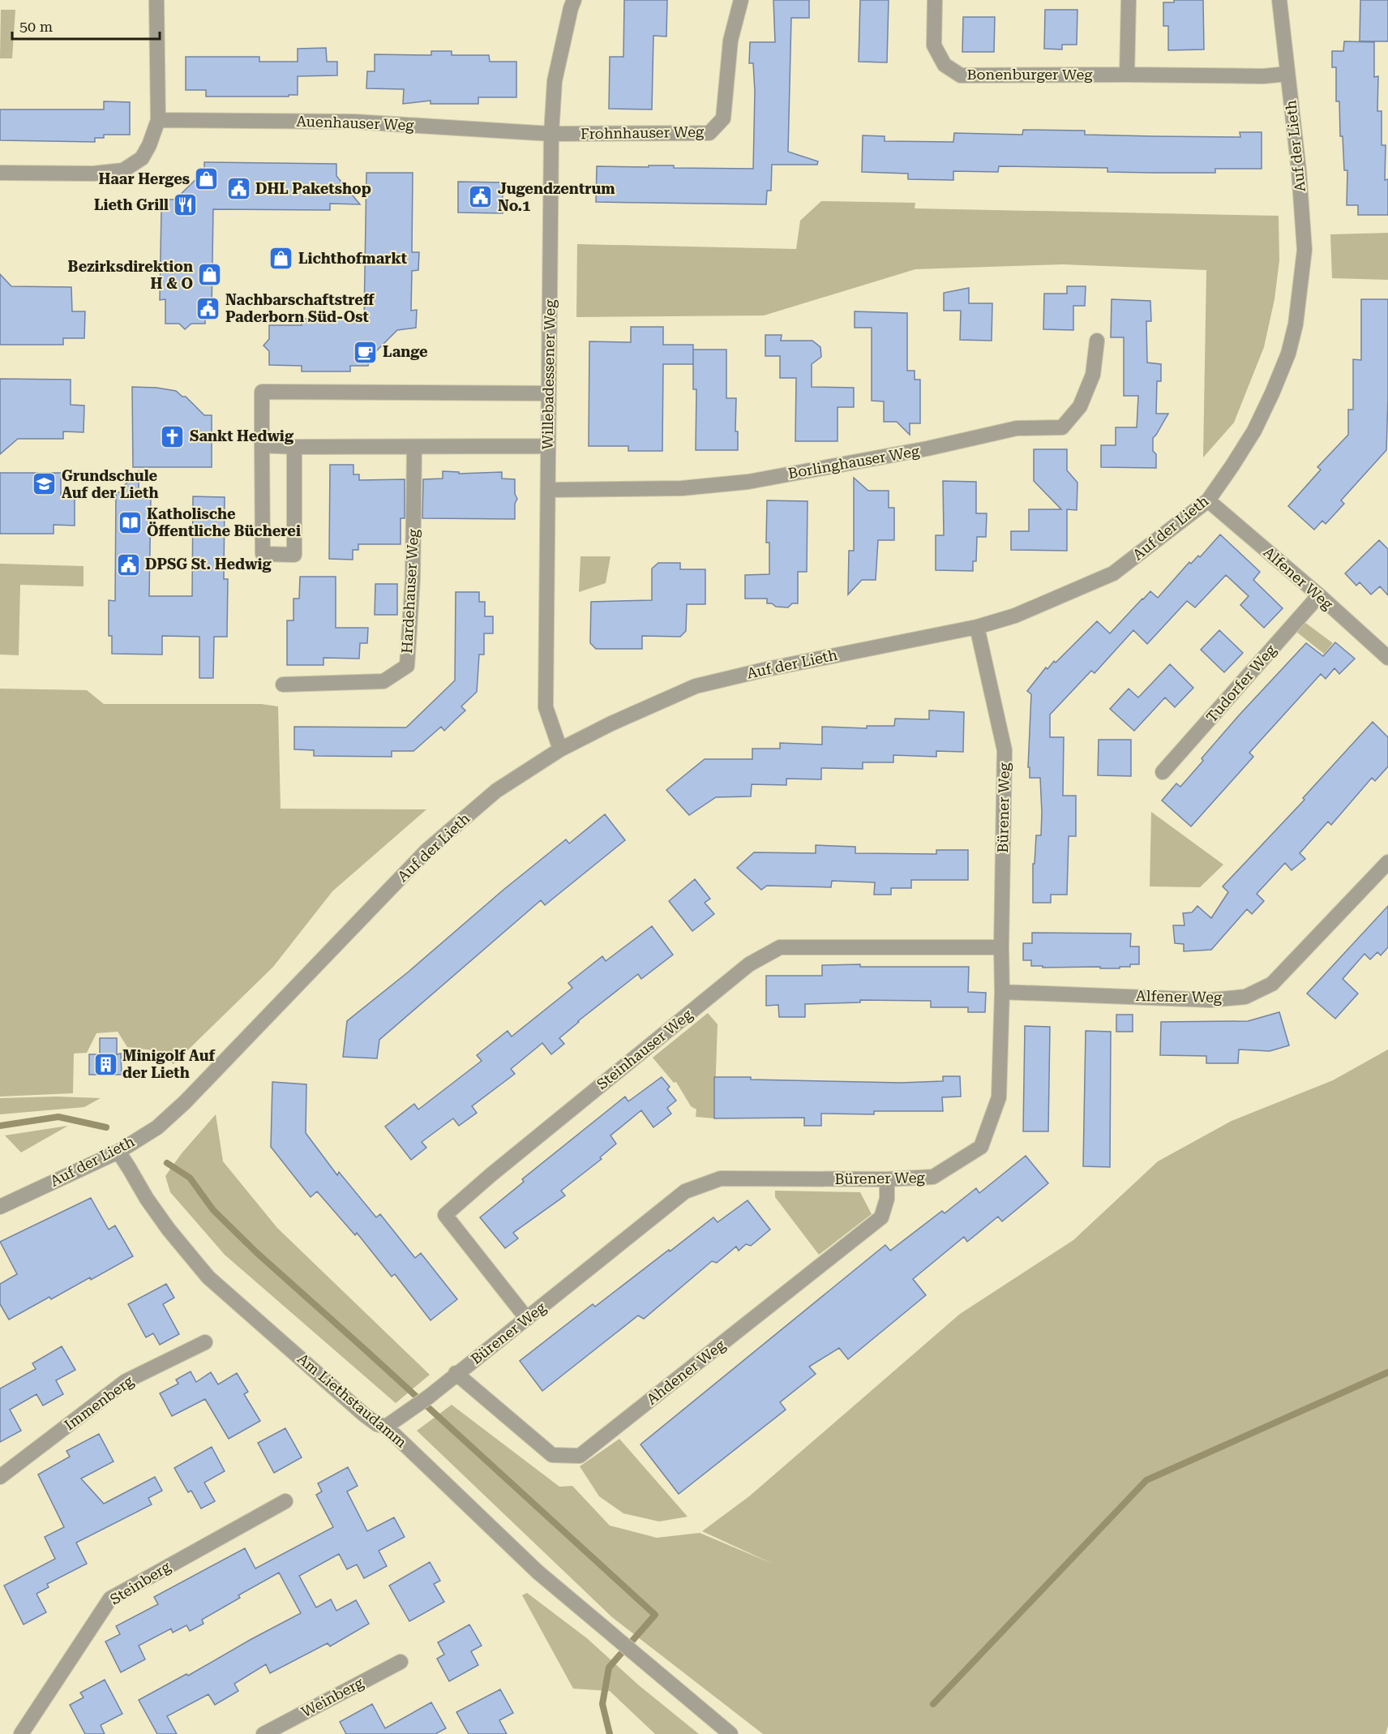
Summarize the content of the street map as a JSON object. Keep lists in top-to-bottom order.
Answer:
{
  "streets": {
    "street": [
      "Bonenburger Weg",
      "Auenhauser Weg",
      "Frohnhauser Weg",
      "Auf der Lieth",
      "Willebadessener Weg",
      "Borlinghauser Weg",
      "Alfener Weg",
      "Hardehauser Weg",
      "Tudorfer Weg",
      "Bürener Weg",
      "Steinhauser Weg",
      "Ahdener Weg",
      "Am Liethstaudamm",
      "Immenberg",
      "Steinberg",
      "Weinberg"
    ]
  },
  "crossings": [
    ["Bonenburger Weg", "Auf der Lieth"],
    ["Auenhauser Weg", "Frohnhauser Weg"],
    ["Auenhauser Weg", "Willebadessener Weg"],
    ["Frohnhauser Weg", "Willebadessener Weg"],
    ["Auf der Lieth", "Willebadessener Weg"],
    ["Auf der Lieth", "Alfener Weg"],
    ["Auf der Lieth", "Bürener Weg"],
    ["Auf der Lieth", "Am Liethstaudamm"],
    ["Willebadessener Weg", "Borlinghauser Weg"],
    ["Alfener Weg", "Tudorfer Weg"],
    ["Alfener Weg", "Bürener Weg"],
    ["Bürener Weg", "Steinhauser Weg"],
    ["Bürener Weg", "Ahdener Weg"],
    ["Bürener Weg", "Am Liethstaudamm"]
  ],
  "places": {
    "shop": ["Haar Herges", "Lichthofmarkt", "Bezirksdirektion H & O"],
    "public building": [
      "DHL Paketshop",
      "Jugendzentrum No.1",
      "Nachbarschaftstreff Paderborn Süd-Ost",
      "DPSG St. Hedwig"
    ],
    "restaurant": ["Lieth Grill"],
    "cafe": ["Lange"],
    "church": ["Sankt Hedwig"],
    "school or university": ["Grundschule Auf der Lieth"],
    "library": ["Katholische Öffentliche Bücherei"],
    "building": ["Minigolf Auf der Lieth"]
  },
  "scale_bar": "50 m"
}
